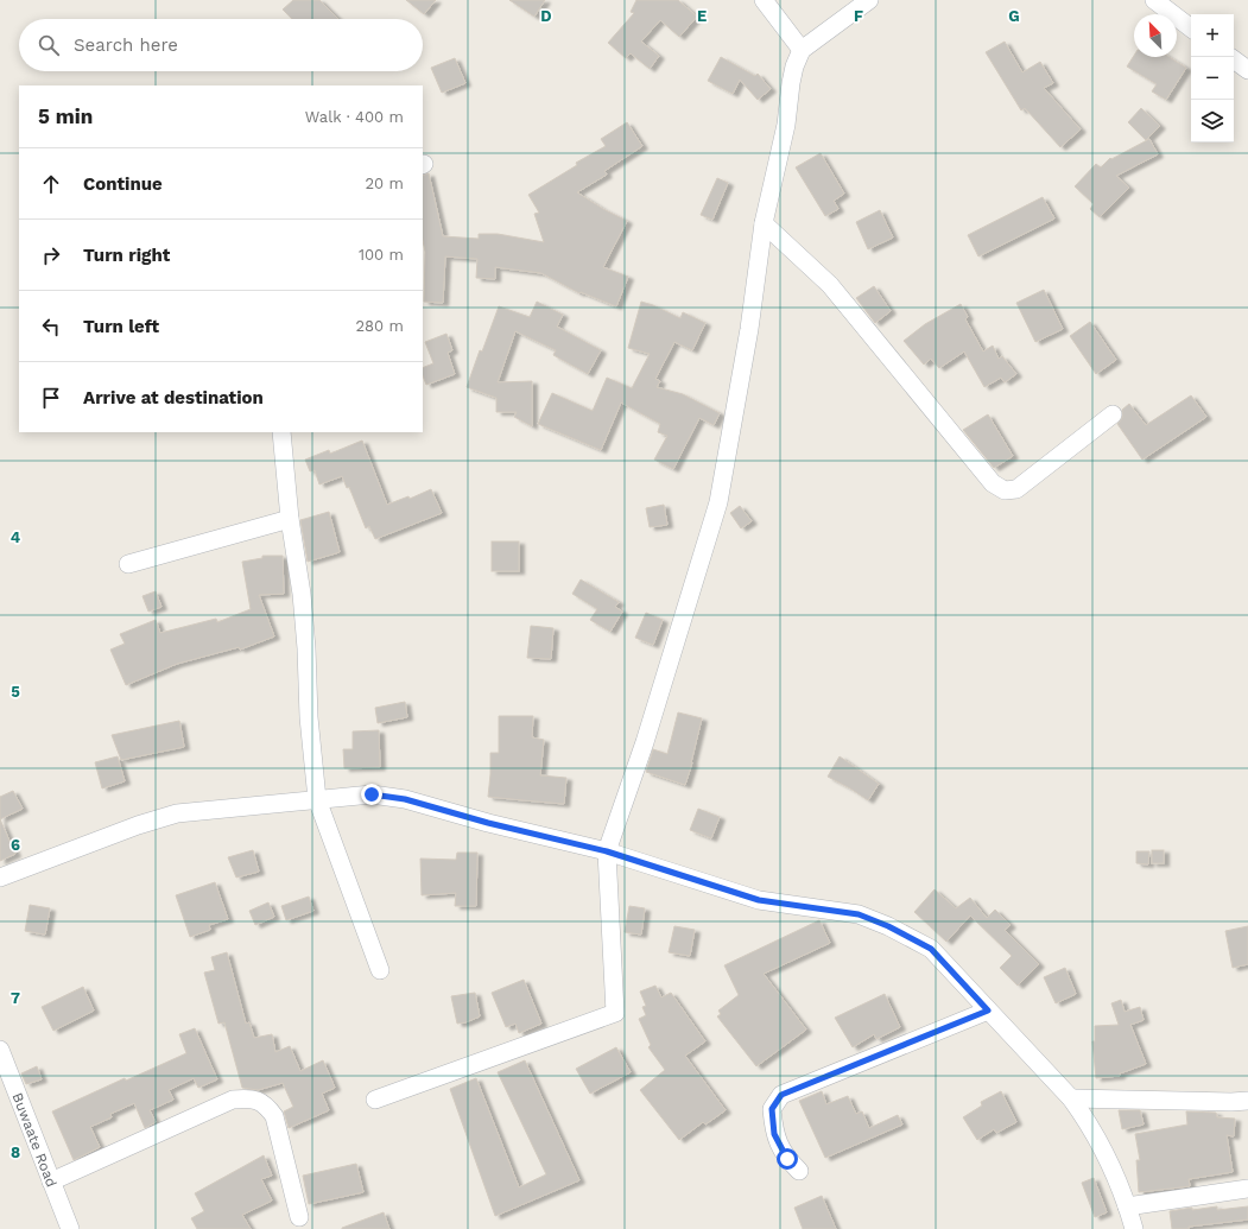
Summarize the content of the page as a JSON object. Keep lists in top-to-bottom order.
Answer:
{
  "streets": {
    "street": ["Buwaate Road"]
  },
  "north": "top left",
  "page": {
    "map_buttons": ["+", "−"],
    "search": "Search here",
    "heading": ["5 min", "Walk · 400 m"],
    "list": [
      ["Continue", "20 m"],
      ["Turn right", "100 m"],
      ["Turn left", "280 m"],
      "Arrive at destination"
    ]
  },
  "grid": {
    "columns": [
      "D",
      "E",
      "F",
      "G"
    ],
    "rows": [
      "4",
      "5",
      "6",
      "7",
      "8"
    ]
  }
}
